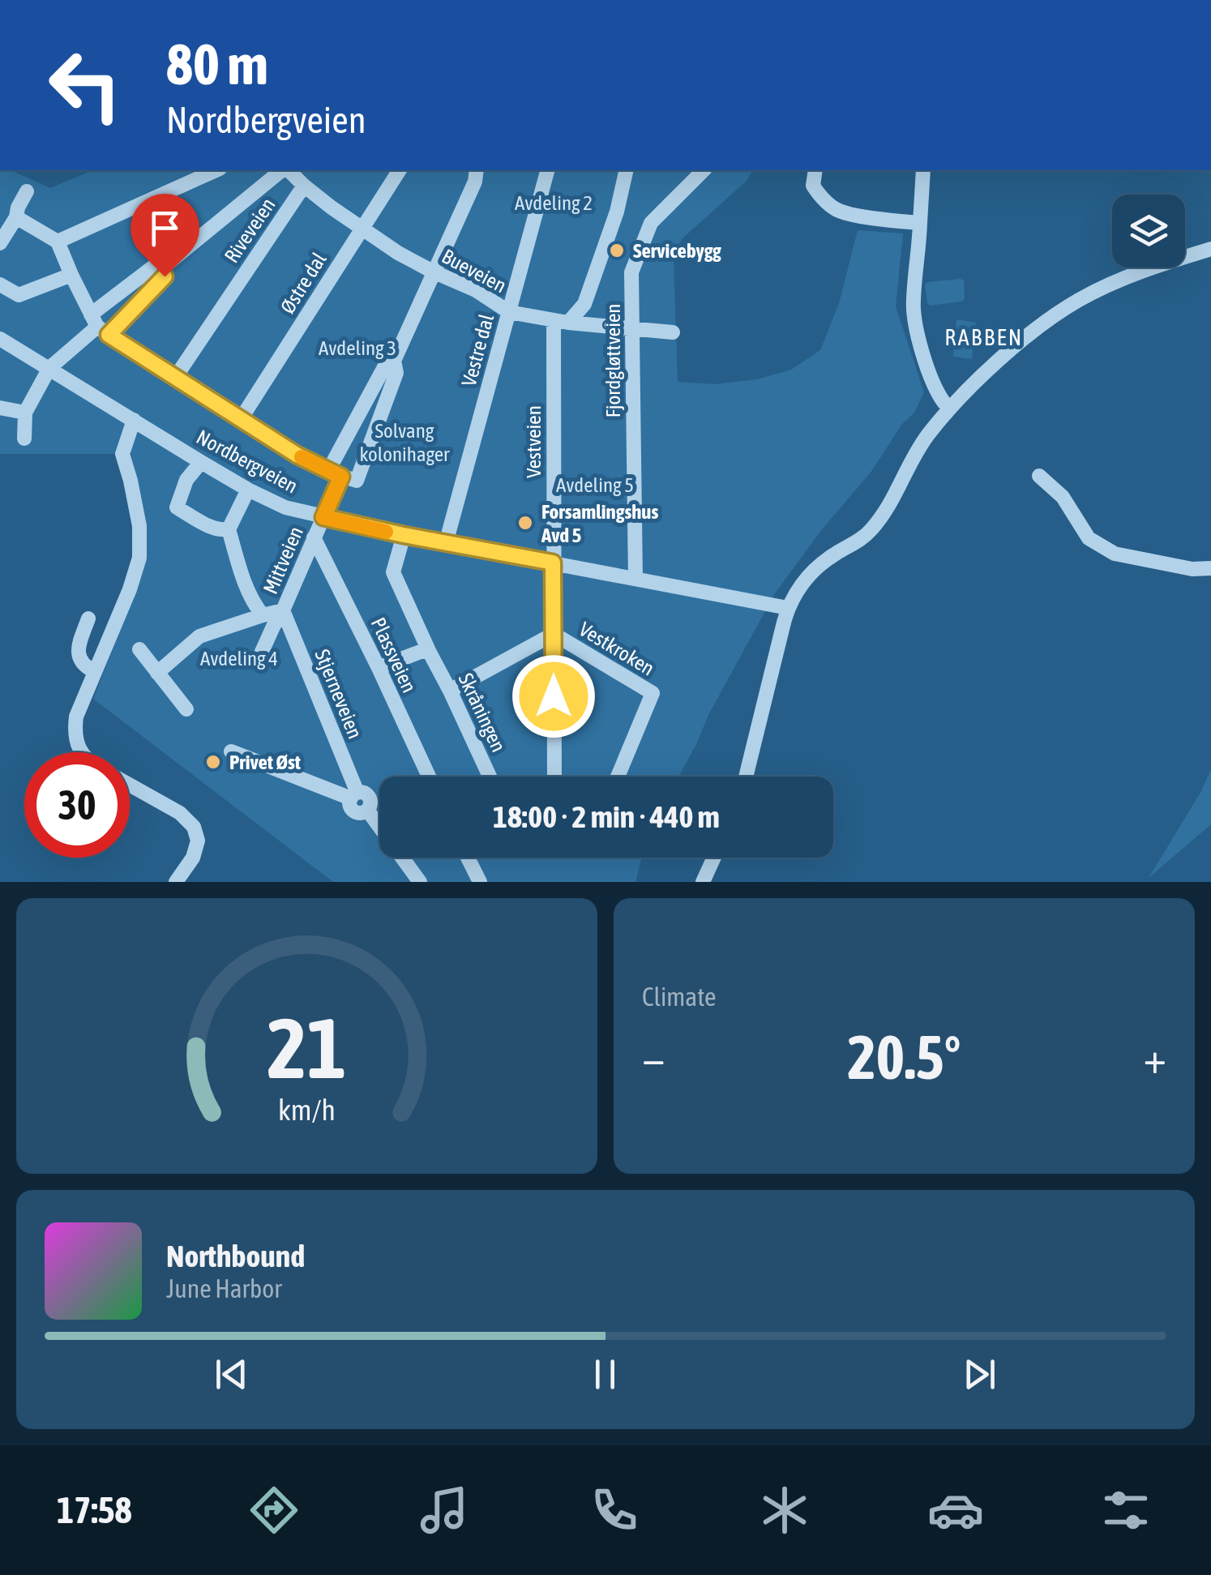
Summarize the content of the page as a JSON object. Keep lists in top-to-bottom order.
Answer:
{
  "streets": {
    "street": [
      "Riveveien",
      "Bueveien",
      "Østre dal",
      "Vestre dal",
      "Fjordgløttveien",
      "Vestveien",
      "Nordbergveien",
      "Mittveien",
      "Vestkroken",
      "Plassveien",
      "Stjerneveien",
      "Skråningen"
    ]
  },
  "crossings": [
    ["Riveveien", "Bueveien"],
    ["Bueveien", "Østre dal"],
    ["Bueveien", "Vestre dal"],
    ["Bueveien", "Fjordgløttveien"],
    ["Bueveien", "Vestveien"],
    ["Bueveien", "Mittveien"],
    ["Vestre dal", "Nordbergveien"],
    ["Fjordgløttveien", "Nordbergveien"],
    ["Vestveien", "Nordbergveien"],
    ["Vestveien", "Vestkroken"],
    ["Nordbergveien", "Mittveien"],
    ["Nordbergveien", "Skråningen"],
    ["Mittveien", "Plassveien"],
    ["Mittveien", "Stjerneveien"]
  ],
  "districts": ["RABBEN"],
  "parks": [
    "Avdeling 2",
    "Avdeling 3",
    "Solvang kolonihager",
    "Avdeling 5",
    "Avdeling 4"
  ],
  "places": ["Servicebygg", "Forsamlingshus Avd 5", "Privet Øst"],
  "page": {
    "turn": ["80 m", "Nordbergveien"],
    "limit": "30",
    "trip": "18:00 · 2 min · 440 m",
    "tile": "Climate",
    "heat": ["−", "20.5°", "+"],
    "song": ["Northbound", "June Harbor"],
    "tabs": "17:58",
    "gauge": ["21", "km/h"]
  }
}
